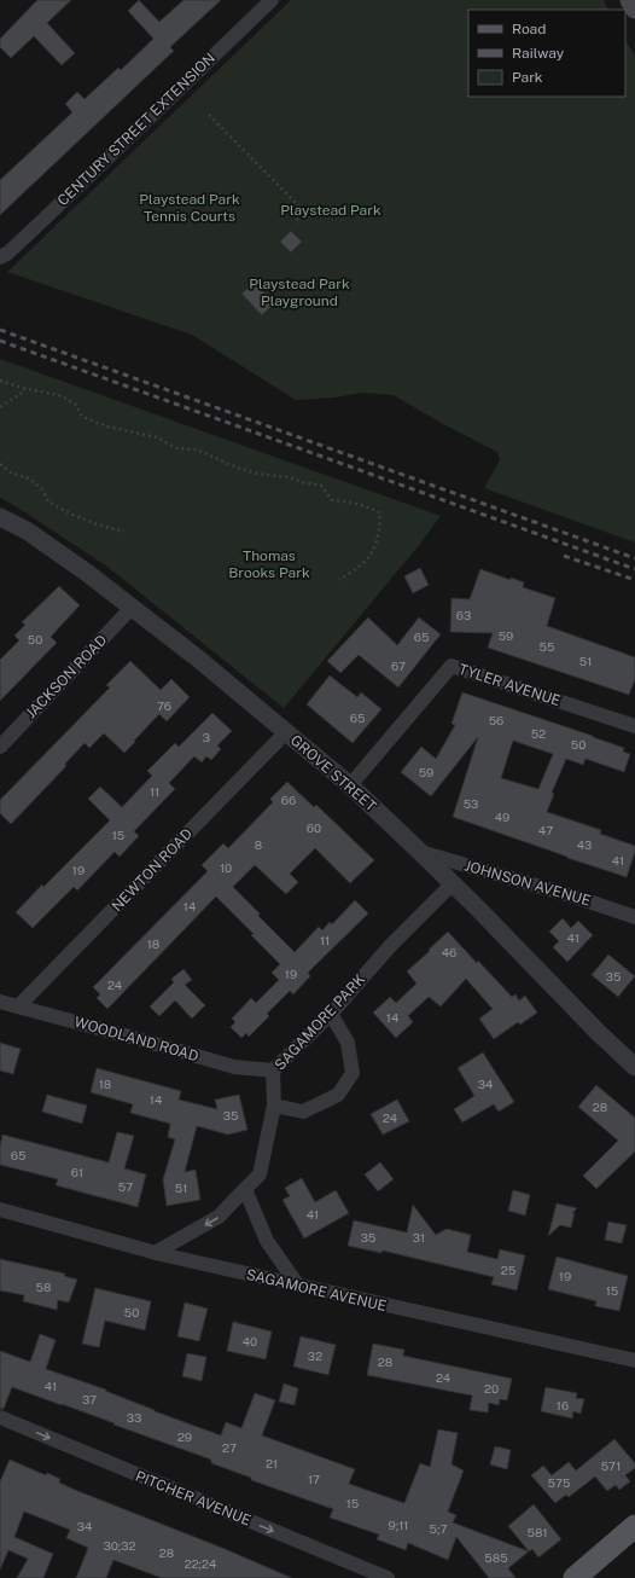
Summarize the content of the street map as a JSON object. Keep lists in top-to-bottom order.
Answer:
{
  "streets": {
    "street": [
      "CENTURY STREET EXTENSION",
      "JACKSON ROAD",
      "TYLER AVENUE",
      "GROVE STREET",
      "NEWTON ROAD",
      "JOHNSON AVENUE",
      "SAGAMORE PARK",
      "WOODLAND ROAD",
      "SAGAMORE AVENUE",
      "PITCHER AVENUE"
    ]
  },
  "crossings": [
    ["JACKSON ROAD", "GROVE STREET"],
    ["TYLER AVENUE", "GROVE STREET"],
    ["GROVE STREET", "NEWTON ROAD"],
    ["GROVE STREET", "JOHNSON AVENUE"],
    ["GROVE STREET", "SAGAMORE PARK"],
    ["NEWTON ROAD", "WOODLAND ROAD"],
    ["SAGAMORE PARK", "WOODLAND ROAD"],
    ["SAGAMORE PARK", "SAGAMORE AVENUE"]
  ],
  "one_way": ["PITCHER AVENUE"],
  "parks": [
    "Playstead Park Tennis Courts",
    "Playstead Park",
    "Playstead Park Playground",
    "Thomas Brooks Park"
  ],
  "house_numbers": [
    "63",
    "59",
    "65",
    "50",
    "55",
    "51",
    "67",
    "76",
    "65",
    "56",
    "52",
    "3",
    "50",
    "59",
    "11",
    "66",
    "53",
    "49",
    "60",
    "47",
    "15",
    "8",
    "43",
    "41",
    "10",
    "19",
    "14",
    "41",
    "11",
    "18",
    "46",
    "19",
    "35",
    "24",
    "14",
    "18",
    "34",
    "14",
    "28",
    "35",
    "24",
    "65",
    "61",
    "57",
    "51",
    "41",
    "35",
    "31",
    "25",
    "19",
    "58",
    "15",
    "50",
    "40",
    "32",
    "28",
    "24",
    "41",
    "20",
    "37",
    "16",
    "33",
    "29",
    "27",
    "21",
    "571",
    "17",
    "575",
    "15",
    "9;11",
    "34",
    "5;7",
    "581",
    "30;32",
    "28",
    "585",
    "22;24"
  ],
  "legend": ["Road", "Railway", "Park"]
}
